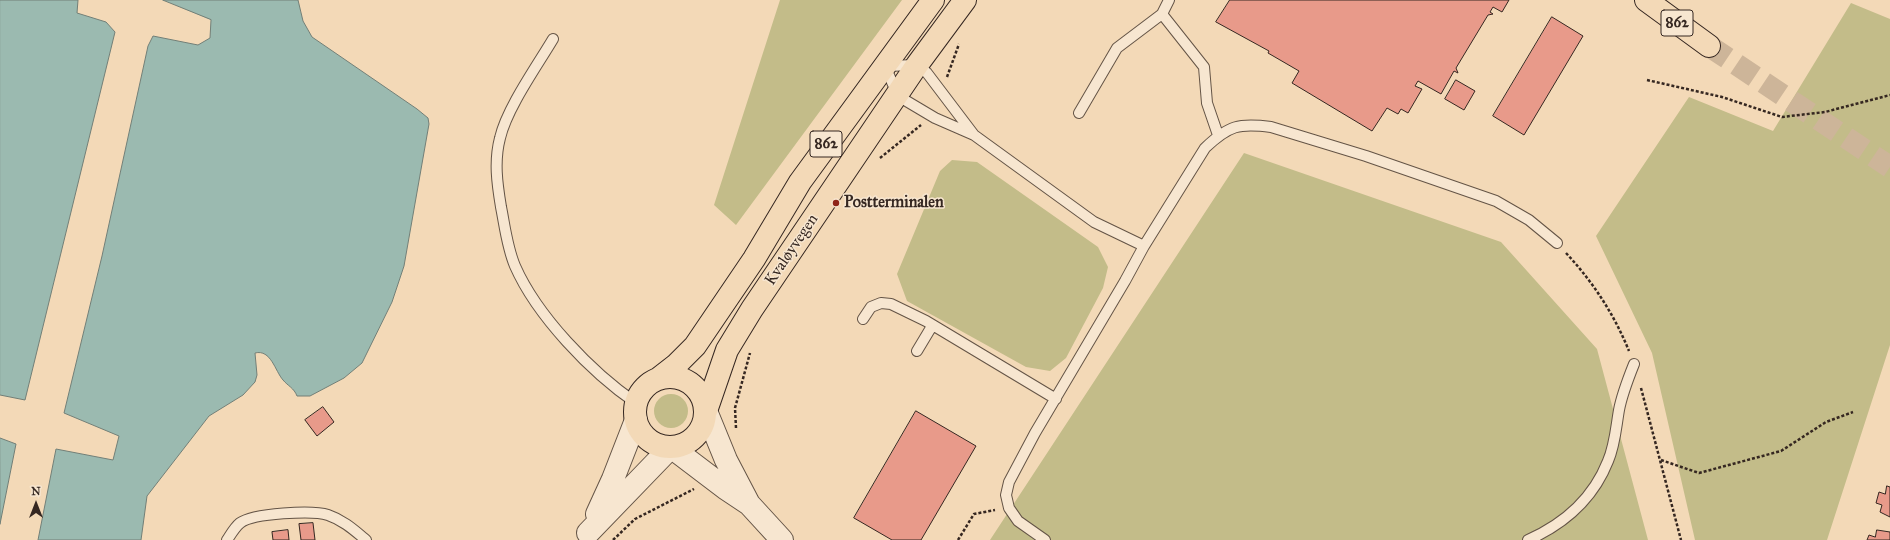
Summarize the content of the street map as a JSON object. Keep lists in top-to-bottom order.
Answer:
{
  "streets": {
    "main road": ["862", "Kvaløyvegen"]
  },
  "crossings": [
    ["862", "Kvaløyvegen"]
  ],
  "places": ["Postterminalen"],
  "north": "top"
}
